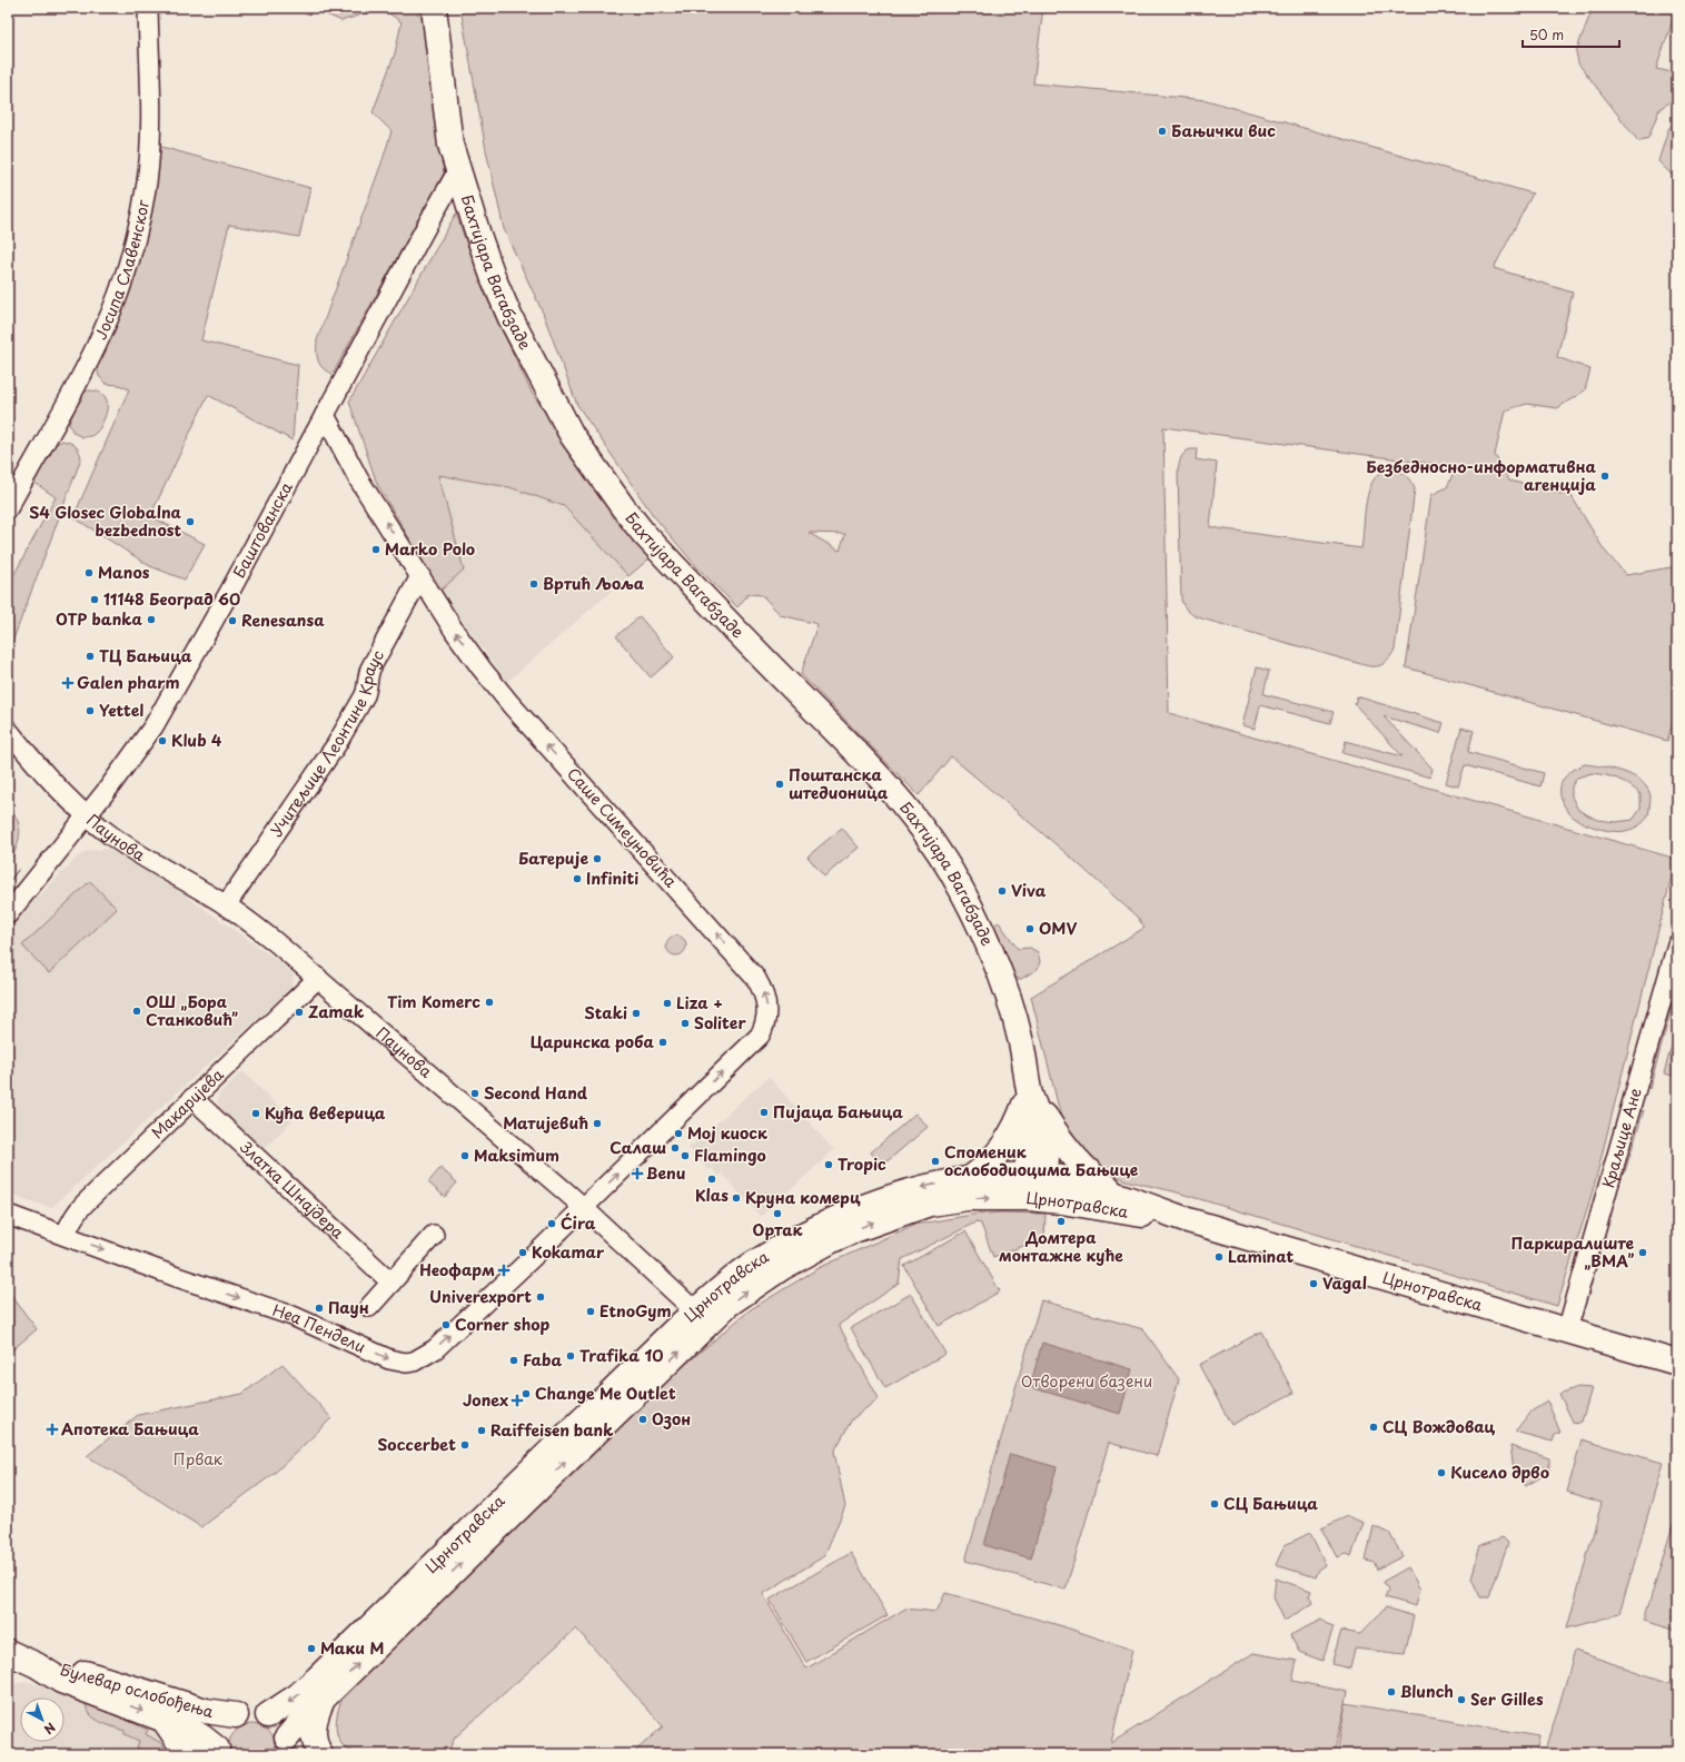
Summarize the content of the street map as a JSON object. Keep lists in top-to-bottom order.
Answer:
{
  "streets": {
    "main road": ["Бахтијара Вагабзаде", "Црнотравска", "Булевар ослобођења"],
    "street": [
      "Јосипа Славенског",
      "Баштованска",
      "Учитељице Леонтине Краус",
      "Саше Симеуновића",
      "Паунова",
      "Макаријева",
      "Краљице Ане",
      "Златка Шнајдера",
      "Неа Пендели"
    ]
  },
  "crossings": [
    ["Бахтијара Вагабзаде", "Баштованска"],
    ["Бахтијара Вагабзаде", "Црнотравска"],
    ["Баштованска", "Саше Симеуновића"],
    ["Баштованска", "Паунова"],
    ["Учитељице Леонтине Краус", "Саше Симеуновића"],
    ["Учитељице Леонтине Краус", "Паунова"],
    ["Саше Симеуновића", "Паунова"],
    ["Саше Симеуновића", "Неа Пендели"],
    ["Паунова", "Макаријева"],
    ["Паунова", "Црнотравска"],
    ["Паунова", "Неа Пендели"],
    ["Макаријева", "Златка Шнајдера"],
    ["Макаријева", "Неа Пендели"],
    ["Краљице Ане", "Црнотравска"],
    ["Црнотравска", "Булевар ослобођења"]
  ],
  "one_way": ["Саше Симеуновића", "Неа Пендели"],
  "parks": ["Отворени базени", "Првак"],
  "places": {
    "other": [
      "Бањички вис",
      "Безбедносно-информативна агенција",
      "S4 Glosec Globalna bezbednost",
      "Marko Polo",
      "Manos",
      "Вртић Љоља",
      "11148 Београд 60",
      "OTP banka",
      "Renesansa",
      "ТЦ Бањица",
      "Yettel",
      "Klub 4",
      "Поштанска штедионица",
      "Батерије",
      "Infiniti",
      "Viva",
      "OMV",
      "Tim Komerc",
      "Liza +",
      "ОШ „Бора Станковић”",
      "Zamak",
      "Staki",
      "Soliter",
      "Царинска роба",
      "Second Hand",
      "Пијаца Бањица",
      "Кућа веверица",
      "Матијевић",
      "Мој киоск",
      "Салаш",
      "Maksimum",
      "Flamingo",
      "Споменик ослободиоцима Бањице",
      "Tropic",
      "Klas",
      "Круна комерц",
      "Ортак",
      "Домтера монтажне куће",
      "Ćira",
      "Kokamar",
      "Паркиралиште „ВМА”",
      "Laminat",
      "Vagal",
      "Univerexport",
      "Паун",
      "EtnoGym",
      "Corner shop",
      "Trafika 10",
      "Faba",
      "Change Me Outlet",
      "Озон",
      "СЦ Вождовац",
      "Raiffeisen bank",
      "Soccerbet",
      "Кисело дрво",
      "СЦ Бањица",
      "Маки М",
      "Blunch",
      "Ser Gilles"
    ],
    "health": [
      "Galen pharm",
      "Benu",
      "Неофарм",
      "Jonex",
      "Апотека Бањица"
    ]
  },
  "scale_bar": "50 m",
  "north": "bottom right"
}
